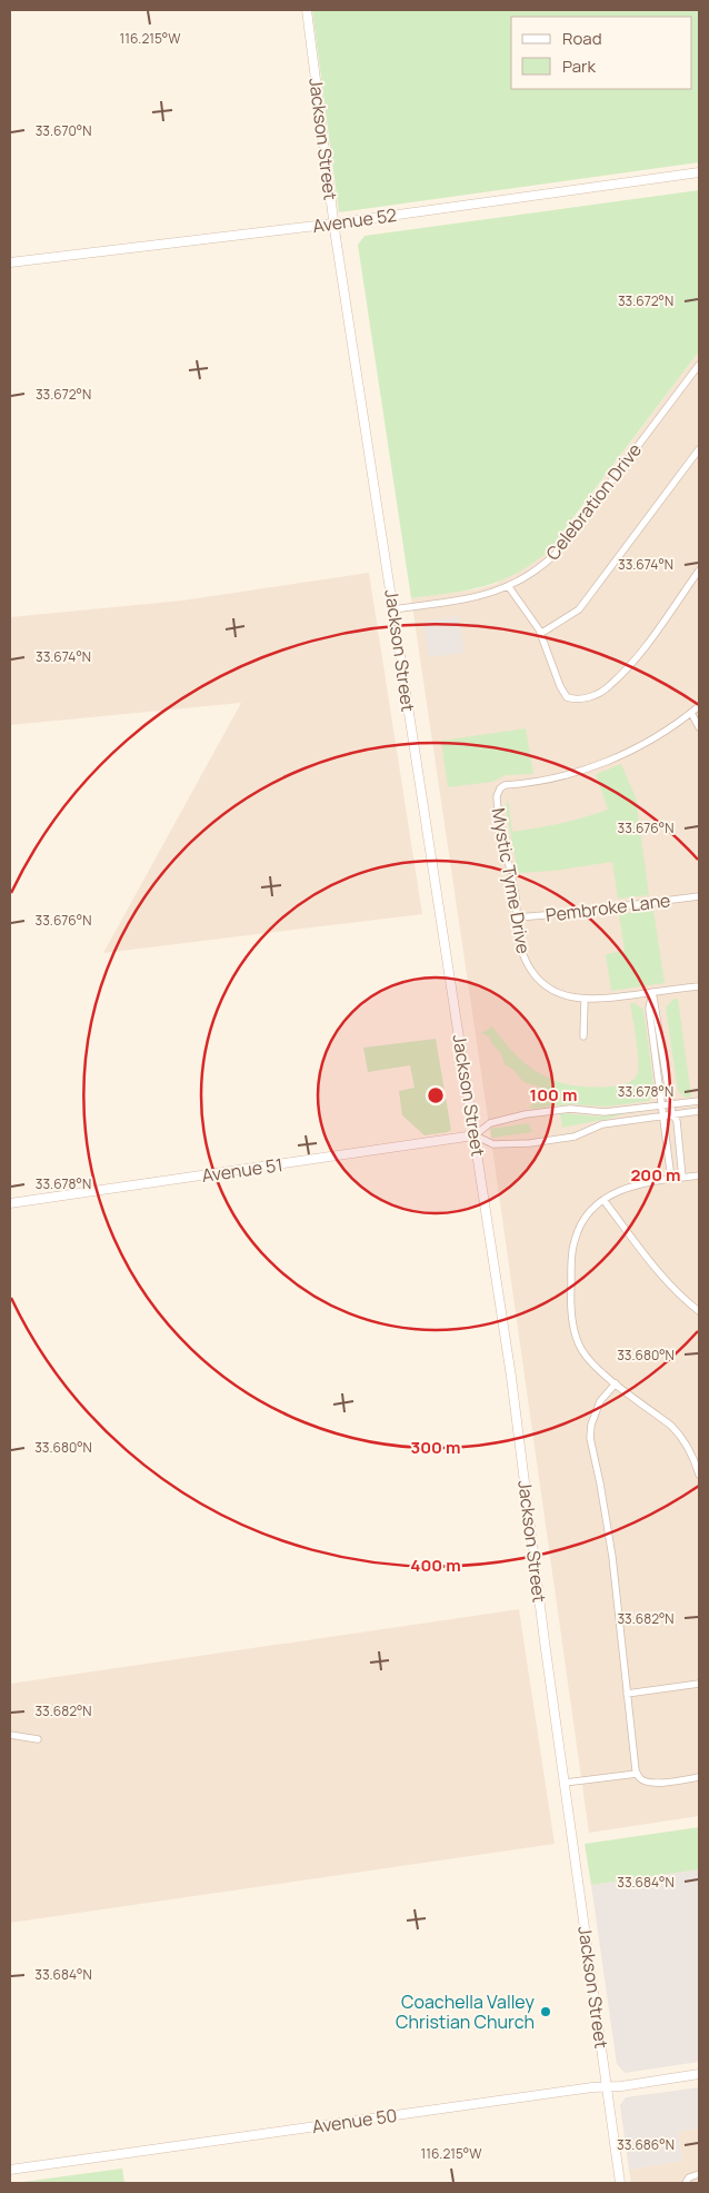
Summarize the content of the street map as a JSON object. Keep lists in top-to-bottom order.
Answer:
{
  "streets": {
    "main road": [
      "Jackson Street",
      "Avenue 52",
      "Avenue 51",
      "Avenue 50"
    ],
    "street": ["Celebration Drive", "Mystic Tyme Drive", "Pembroke Lane"]
  },
  "crossings": [
    ["Jackson Street", "Avenue 52"],
    ["Jackson Street", "Celebration Drive"],
    ["Jackson Street", "Avenue 51"],
    ["Jackson Street", "Avenue 50"],
    ["Mystic Tyme Drive", "Pembroke Lane"]
  ],
  "places": ["Coachella Valley Christian Church"],
  "legend": ["Road", "Park"],
  "coordinates": [
    "116.215°W",
    "33.670°N",
    "33.672°N",
    "33.674°N",
    "33.676°N",
    "33.678°N",
    "33.680°N",
    "33.682°N",
    "33.684°N",
    "33.686°N"
  ],
  "rings": [
    "100 m",
    "200 m",
    "300 m",
    "400 m"
  ]
}
